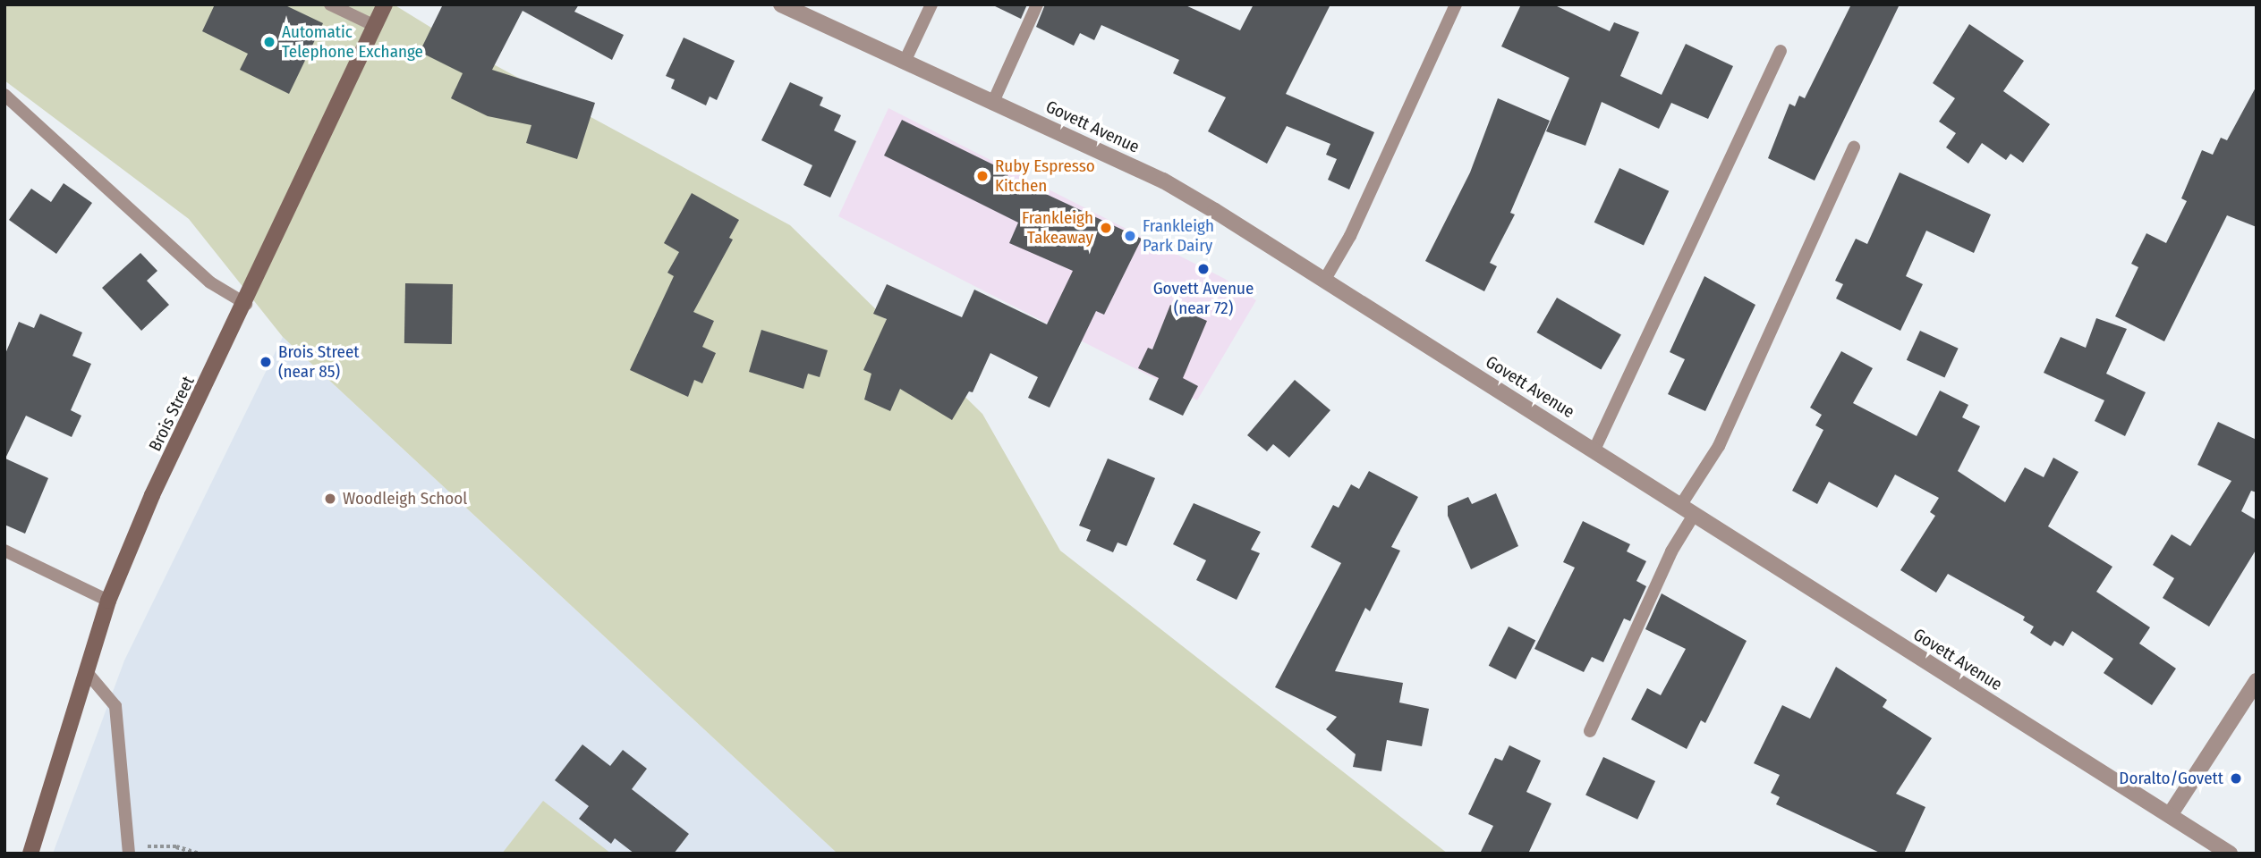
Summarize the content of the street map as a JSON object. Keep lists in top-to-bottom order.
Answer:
{
  "streets": {
    "main road": ["Brois Street"],
    "street": ["Govett Avenue"]
  },
  "places": [
    "Automatic Telephone Exchange",
    "Ruby Espresso Kitchen",
    "Frankleigh Takeaway",
    "Frankleigh Park Dairy",
    "Govett Avenue (near 72)",
    "Brois Street (near 85)",
    "Woodleigh School",
    "Doralto/Govett"
  ]
}
